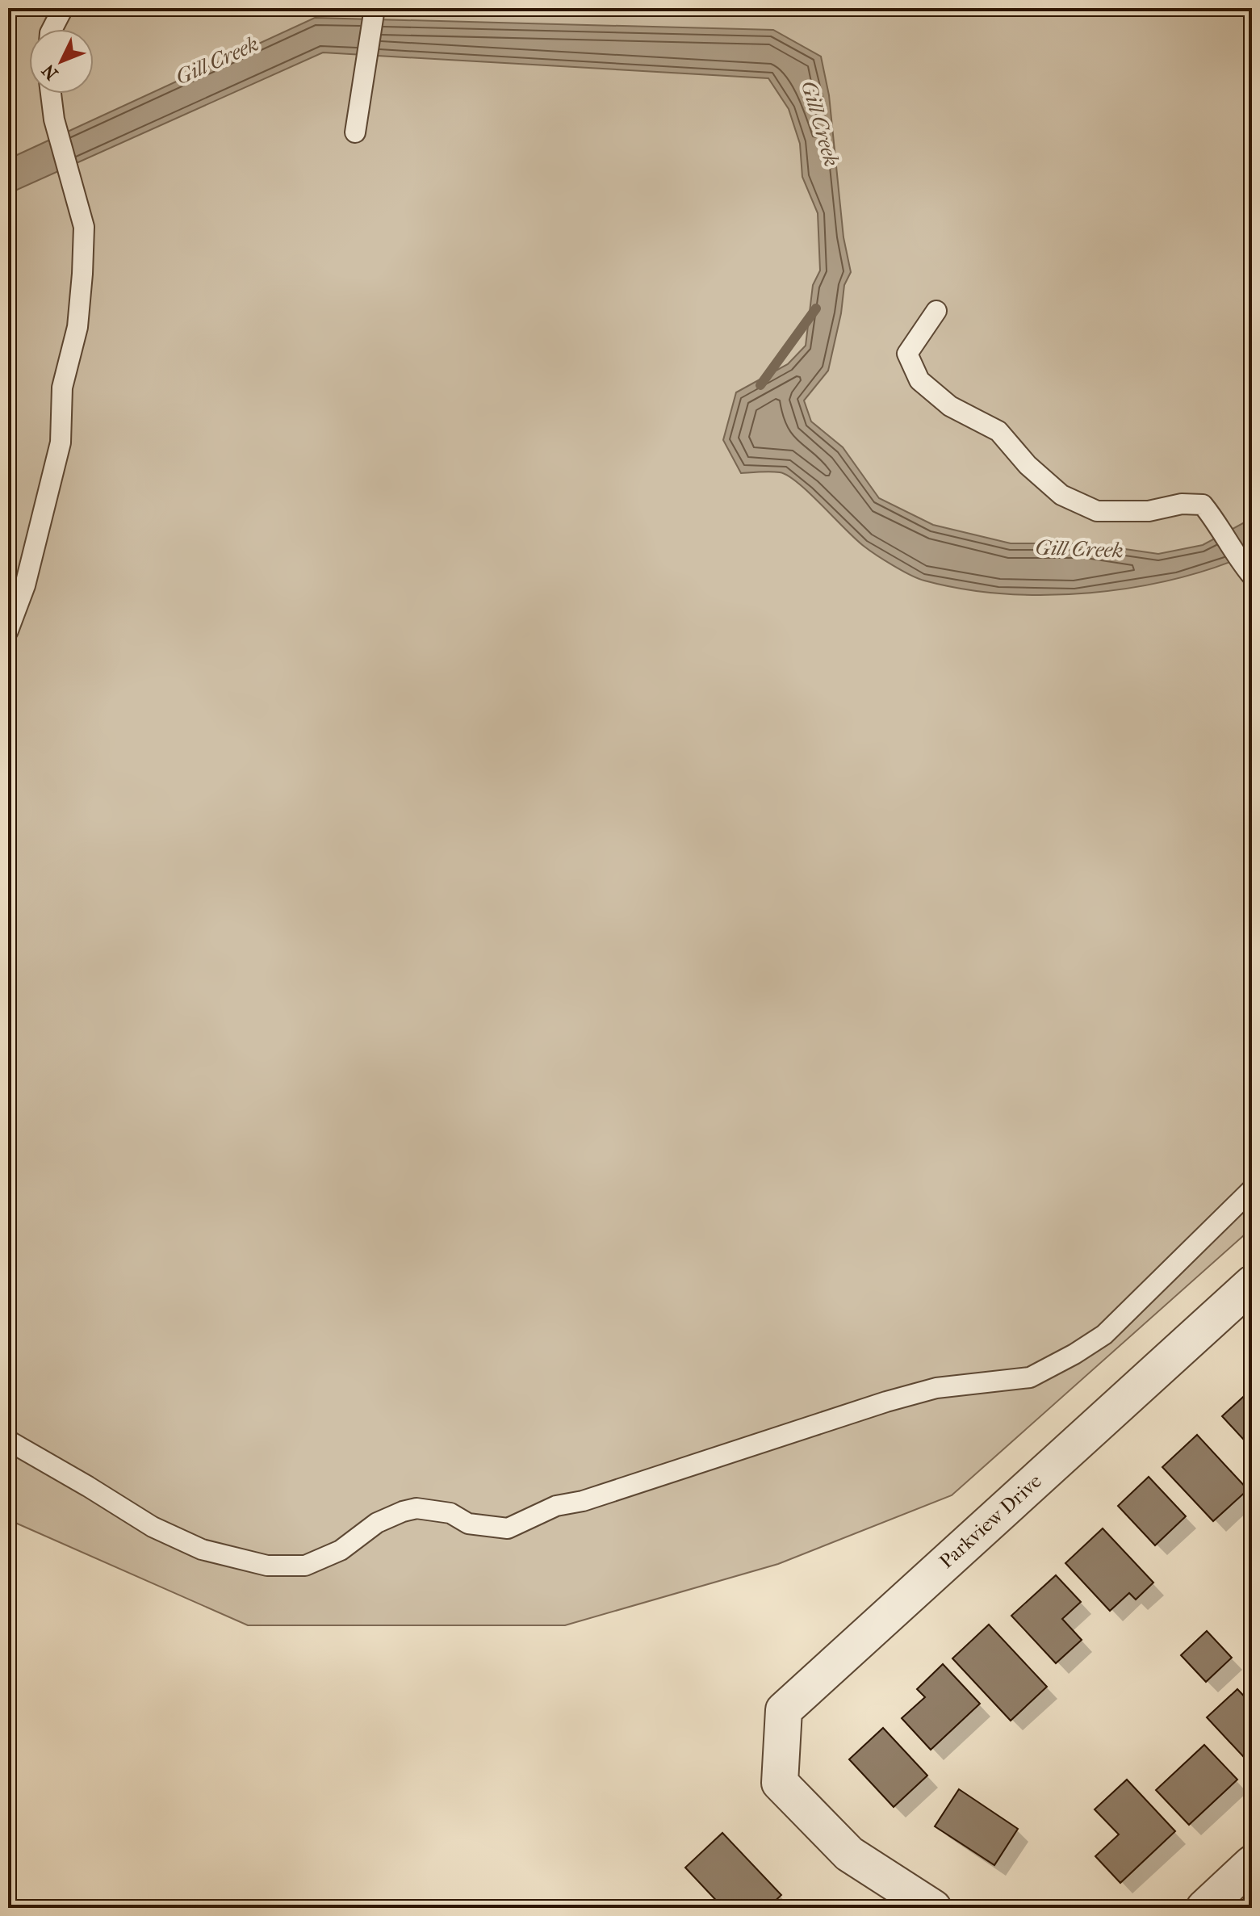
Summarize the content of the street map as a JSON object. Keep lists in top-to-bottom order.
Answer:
{
  "streets": {
    "street": ["Parkview Drive"]
  },
  "water": ["Gill Creek"],
  "north": "bottom left"
}
